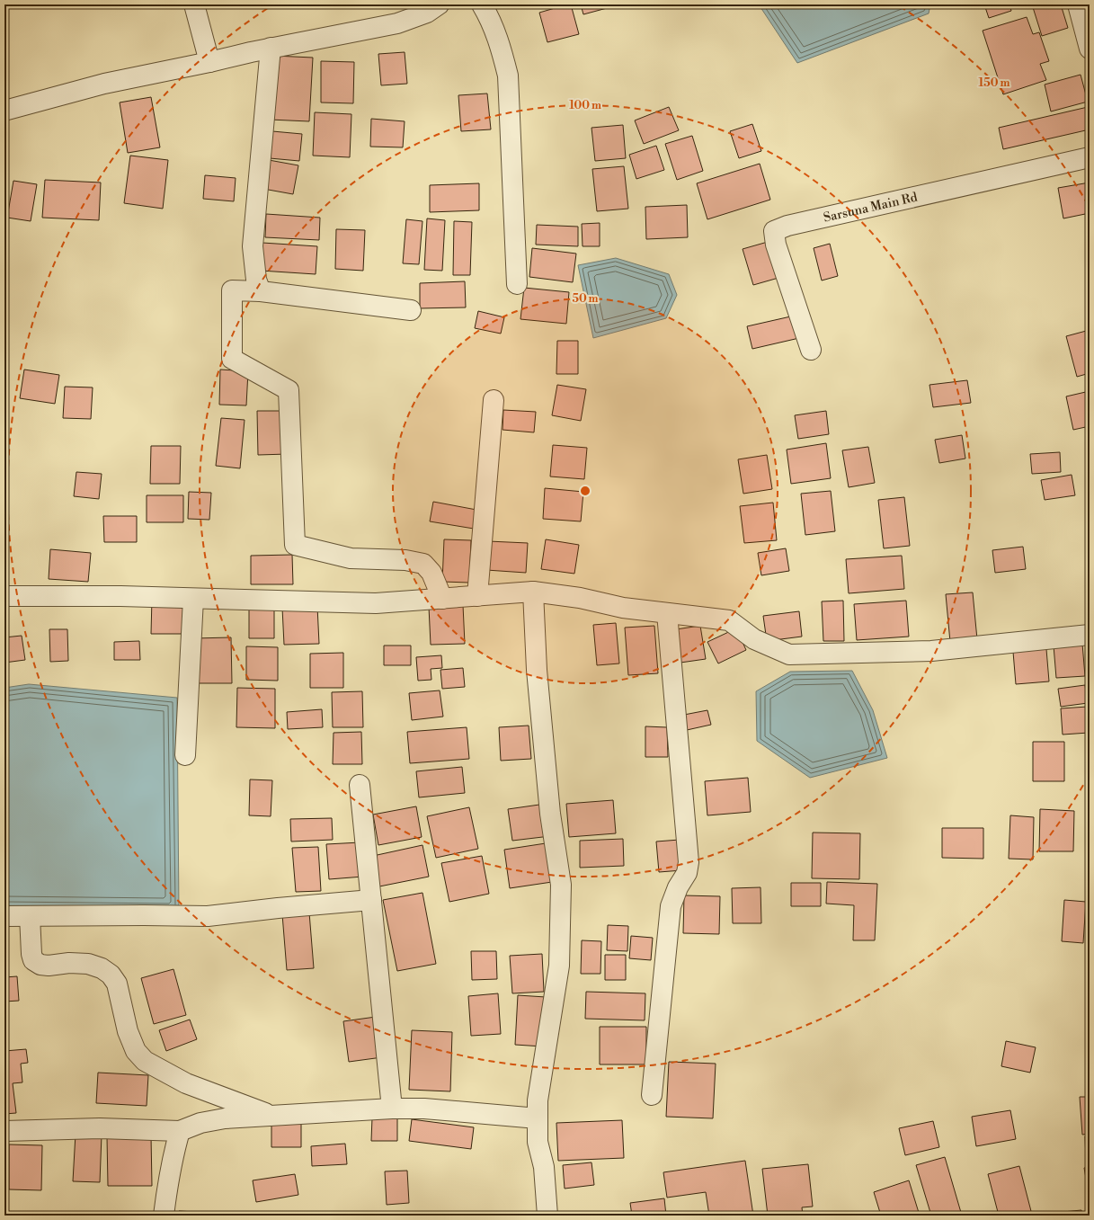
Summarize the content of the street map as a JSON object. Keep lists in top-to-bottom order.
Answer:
{
  "streets": {
    "street": ["Sarsuna Main Rd"]
  },
  "rings": ["150 m", "100 m", "50 m"]
}
